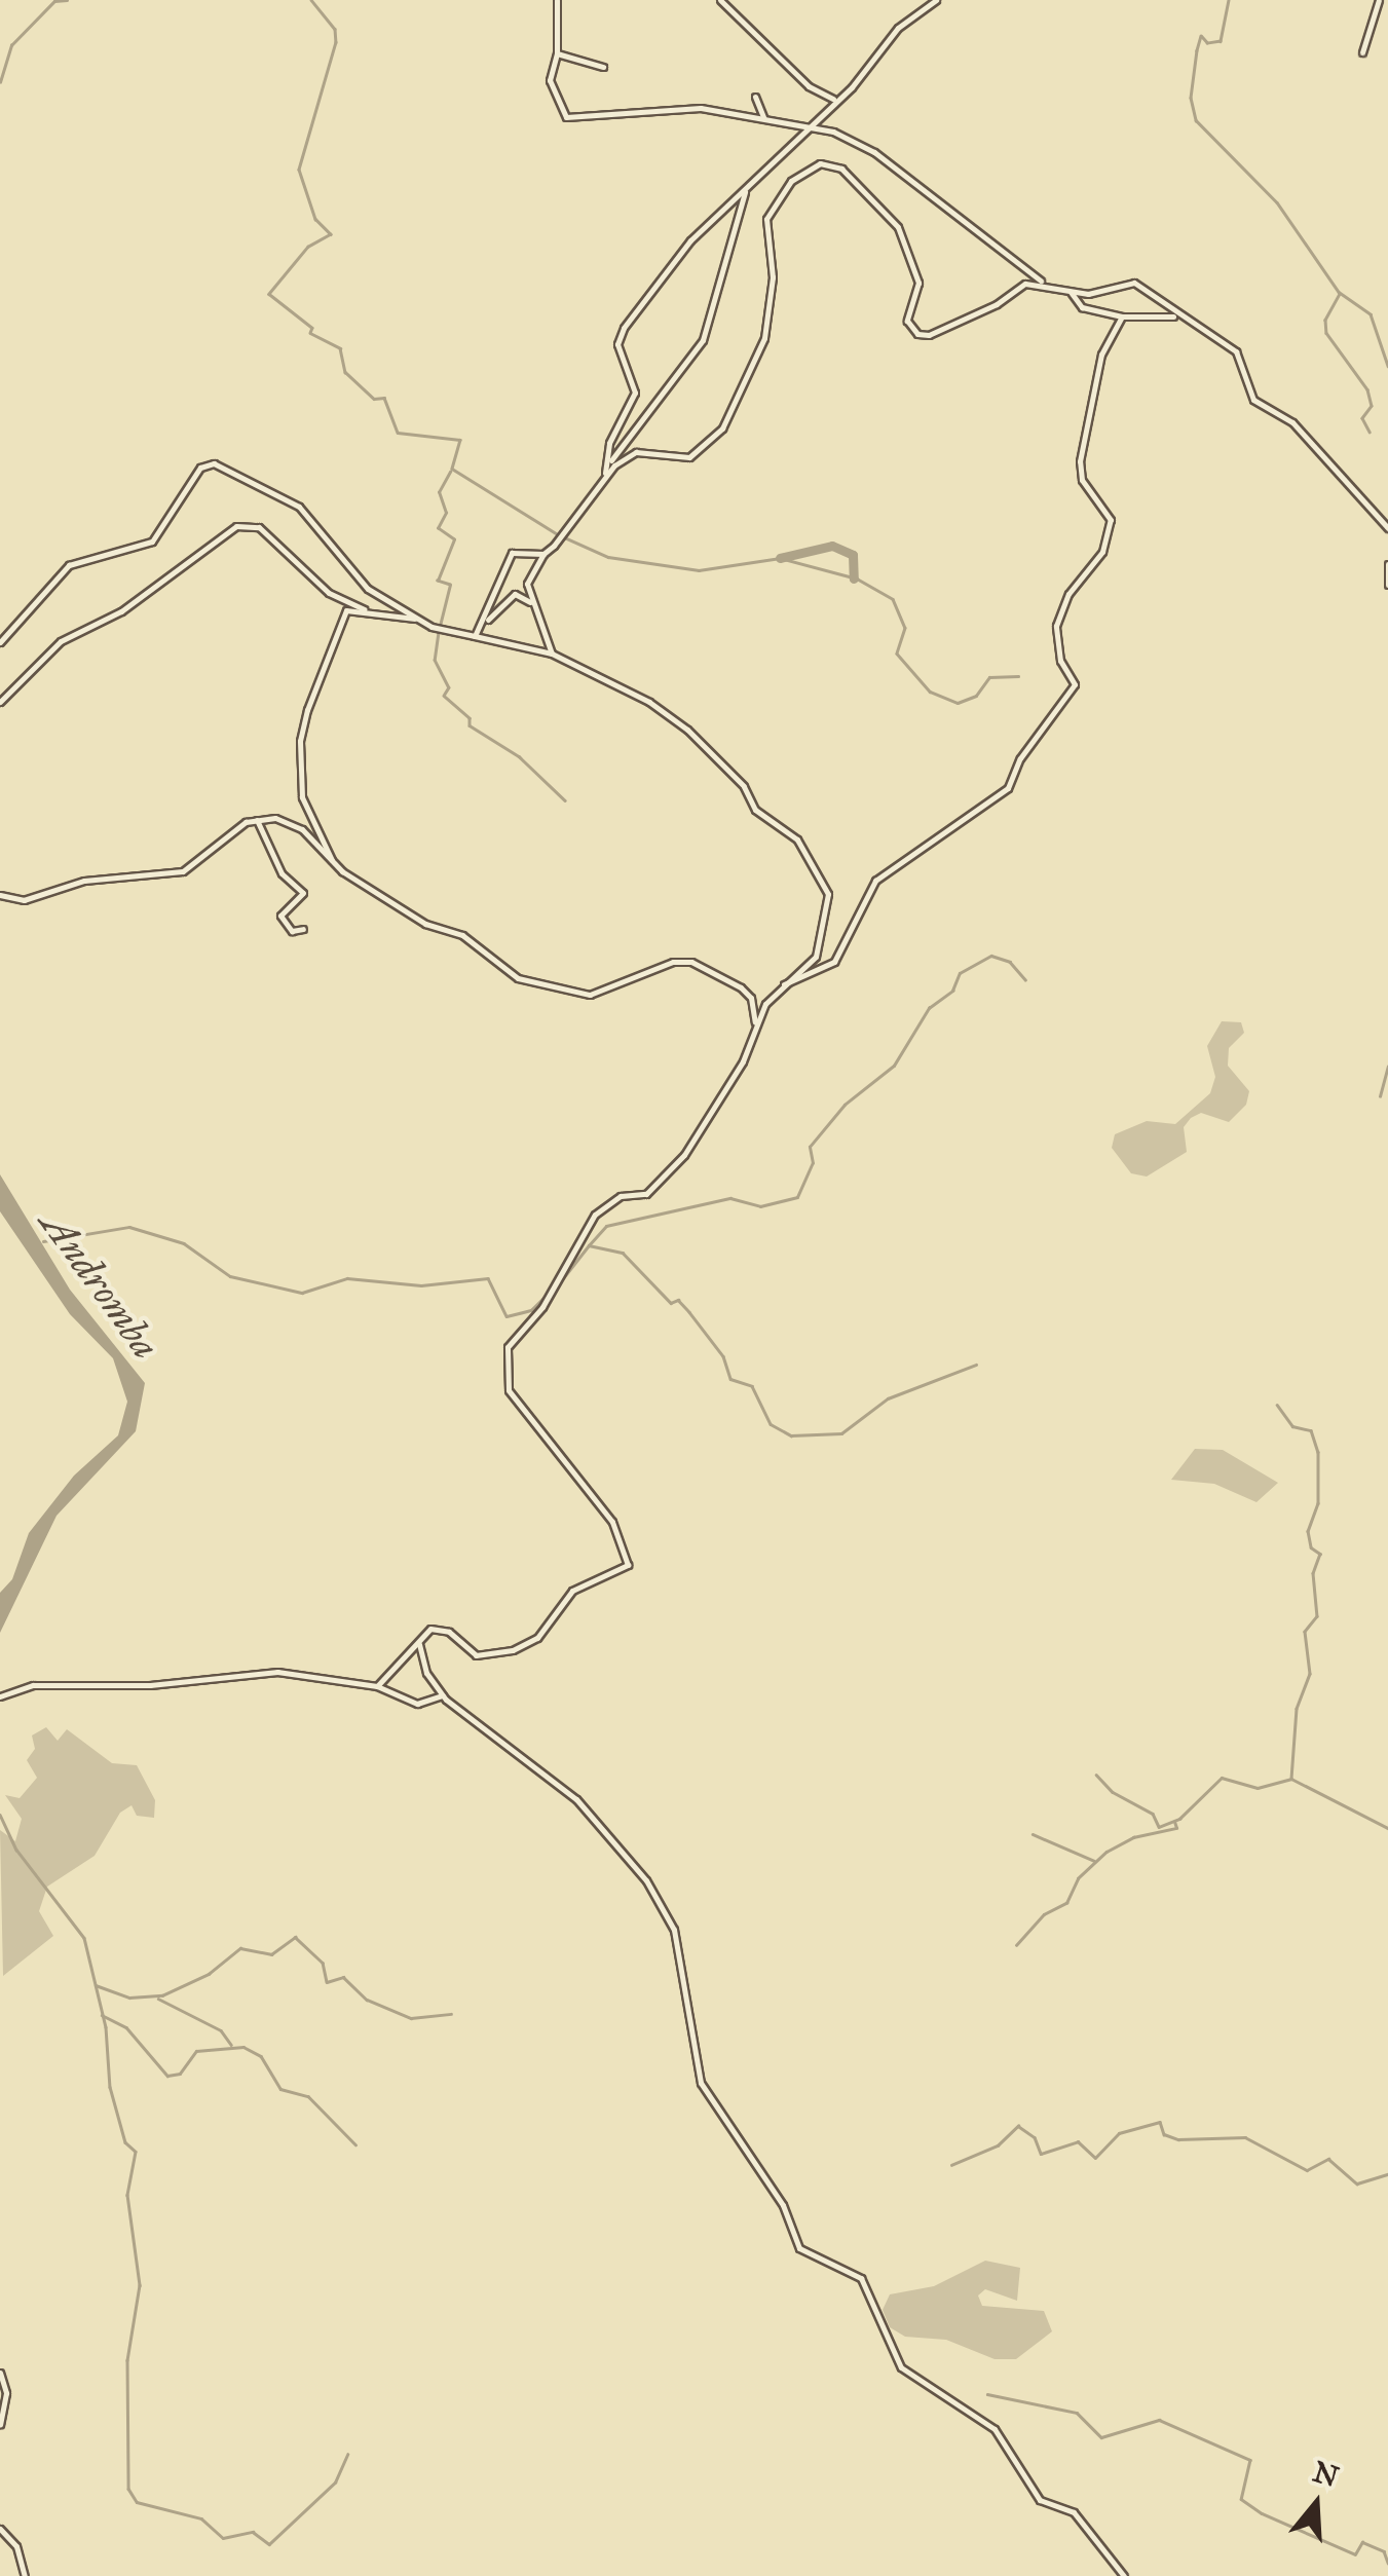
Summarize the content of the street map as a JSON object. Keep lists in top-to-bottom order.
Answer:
{
  "water": ["Andromba"],
  "north": "top"
}
